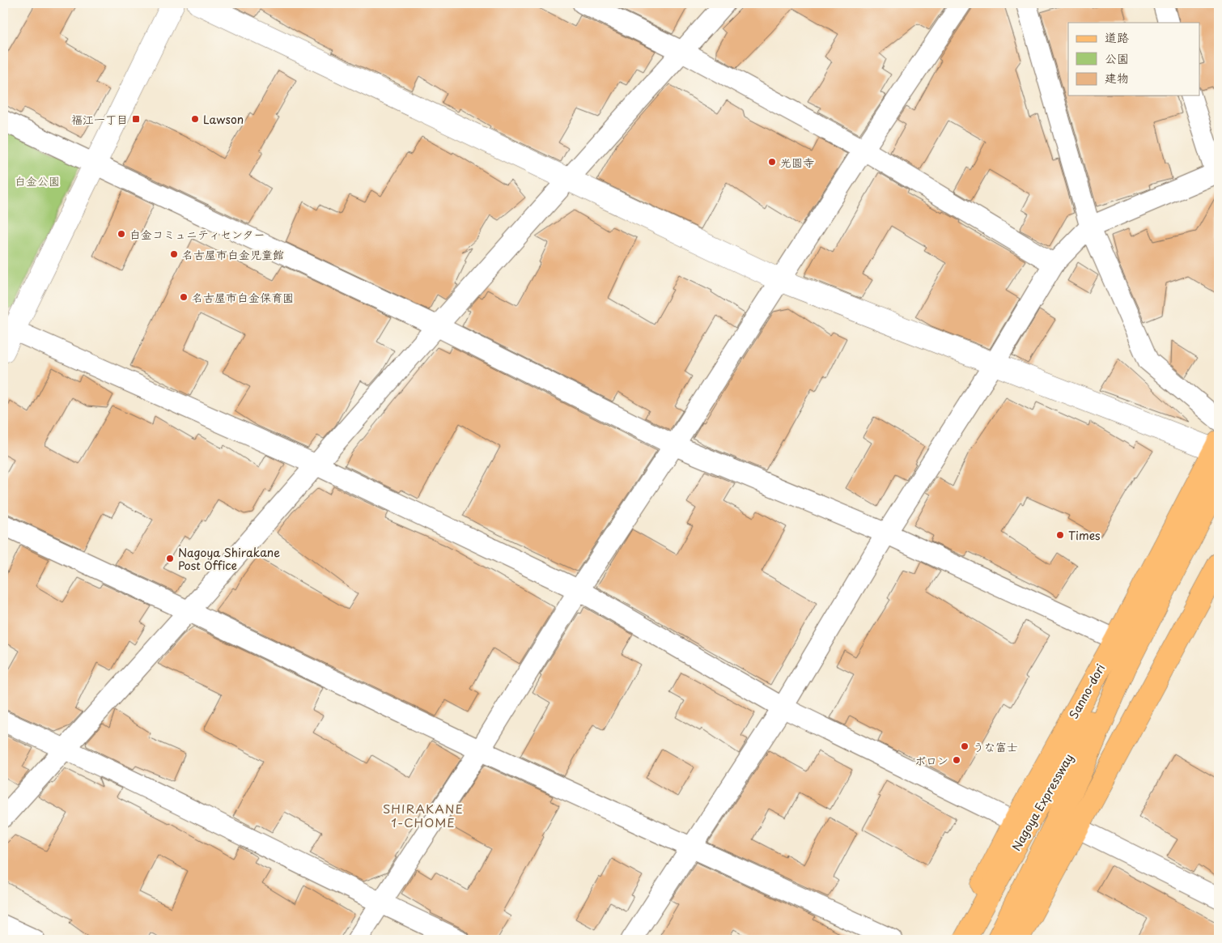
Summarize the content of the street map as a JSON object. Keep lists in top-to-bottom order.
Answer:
{
  "streets": {
    "main road": ["Sanno-dori", "Nagoya Expressway"]
  },
  "districts": ["SHIRAKANE 1-CHOME"],
  "parks": ["白金公園"],
  "places": {
    "transit": ["福江一丁目"],
    "other": [
      "Lawson",
      "光圓寺",
      "白金コミュニティセンター",
      "名古屋市白金児童館",
      "名古屋市白金保育園",
      "Times",
      "Nagoya Shirakane Post Office",
      "うな富士",
      "ボロン"
    ]
  },
  "legend": ["道路", "公園", "建物"]
}
